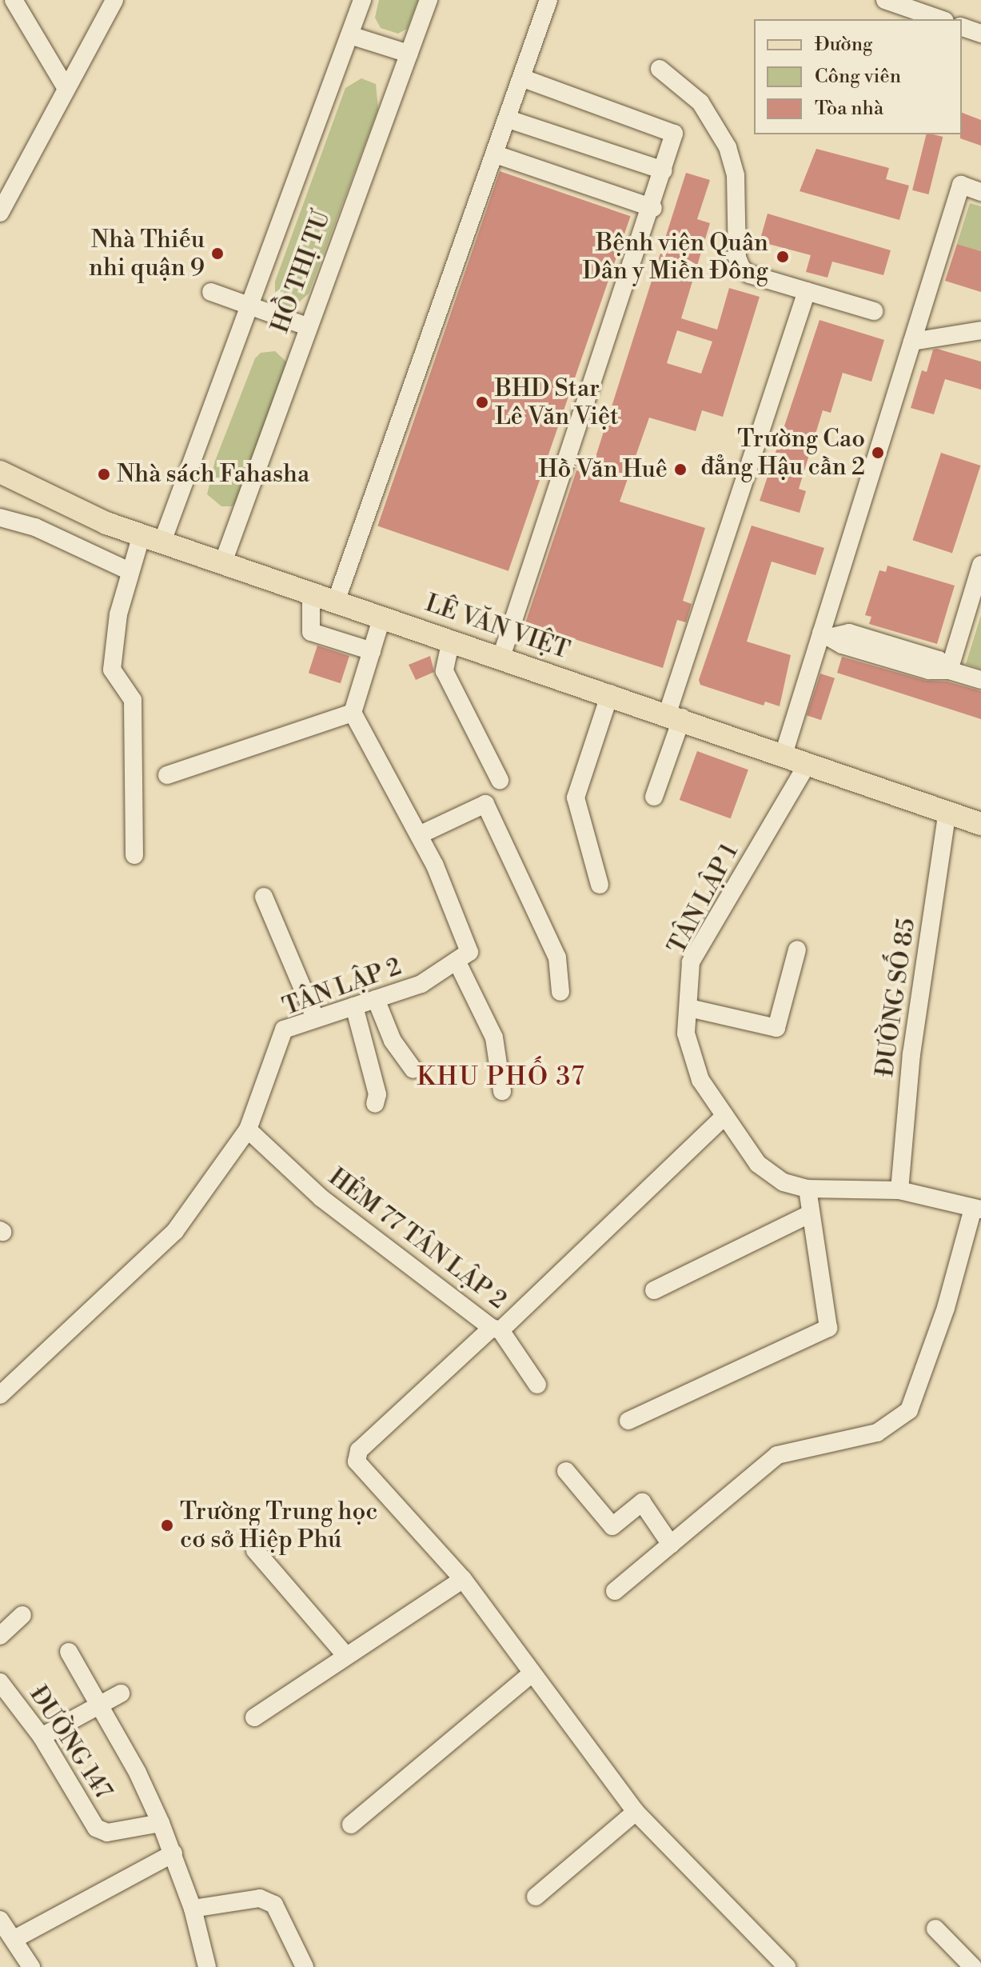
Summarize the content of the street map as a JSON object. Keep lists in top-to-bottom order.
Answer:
{
  "streets": {
    "main road": ["LÊ VĂN VIỆT"],
    "street": [
      "HỒ THỊ TƯ",
      "TÂN LẬP 1",
      "TÂN LẬP 2",
      "ĐƯỜNG SỐ 85",
      "HẺM 77 TÂN LẬP 2",
      "ĐƯỜNG 147"
    ]
  },
  "crossings": [
    ["HỒ THỊ TƯ", "LÊ VĂN VIỆT"],
    ["LÊ VĂN VIỆT", "TÂN LẬP 1"],
    ["LÊ VĂN VIỆT", "ĐƯỜNG SỐ 85"],
    ["TÂN LẬP 1", "ĐƯỜNG SỐ 85"],
    ["TÂN LẬP 1", "HẺM 77 TÂN LẬP 2"],
    ["TÂN LẬP 2", "HẺM 77 TÂN LẬP 2"]
  ],
  "districts": ["KHU PHỐ 37"],
  "places": [
    "Nhà Thiếu nhi quận 9",
    "Bệnh viện Quân Dân y Miền Đông",
    "BHD Star Lê Văn Việt",
    "Trường Cao đẳng Hậu cần 2",
    "Hồ Văn Huê",
    "Nhà sách Fahasha",
    "Trường Trung học cơ sở Hiệp Phú"
  ],
  "legend": ["Đường", "Công viên", "Tòa nhà"]
}
